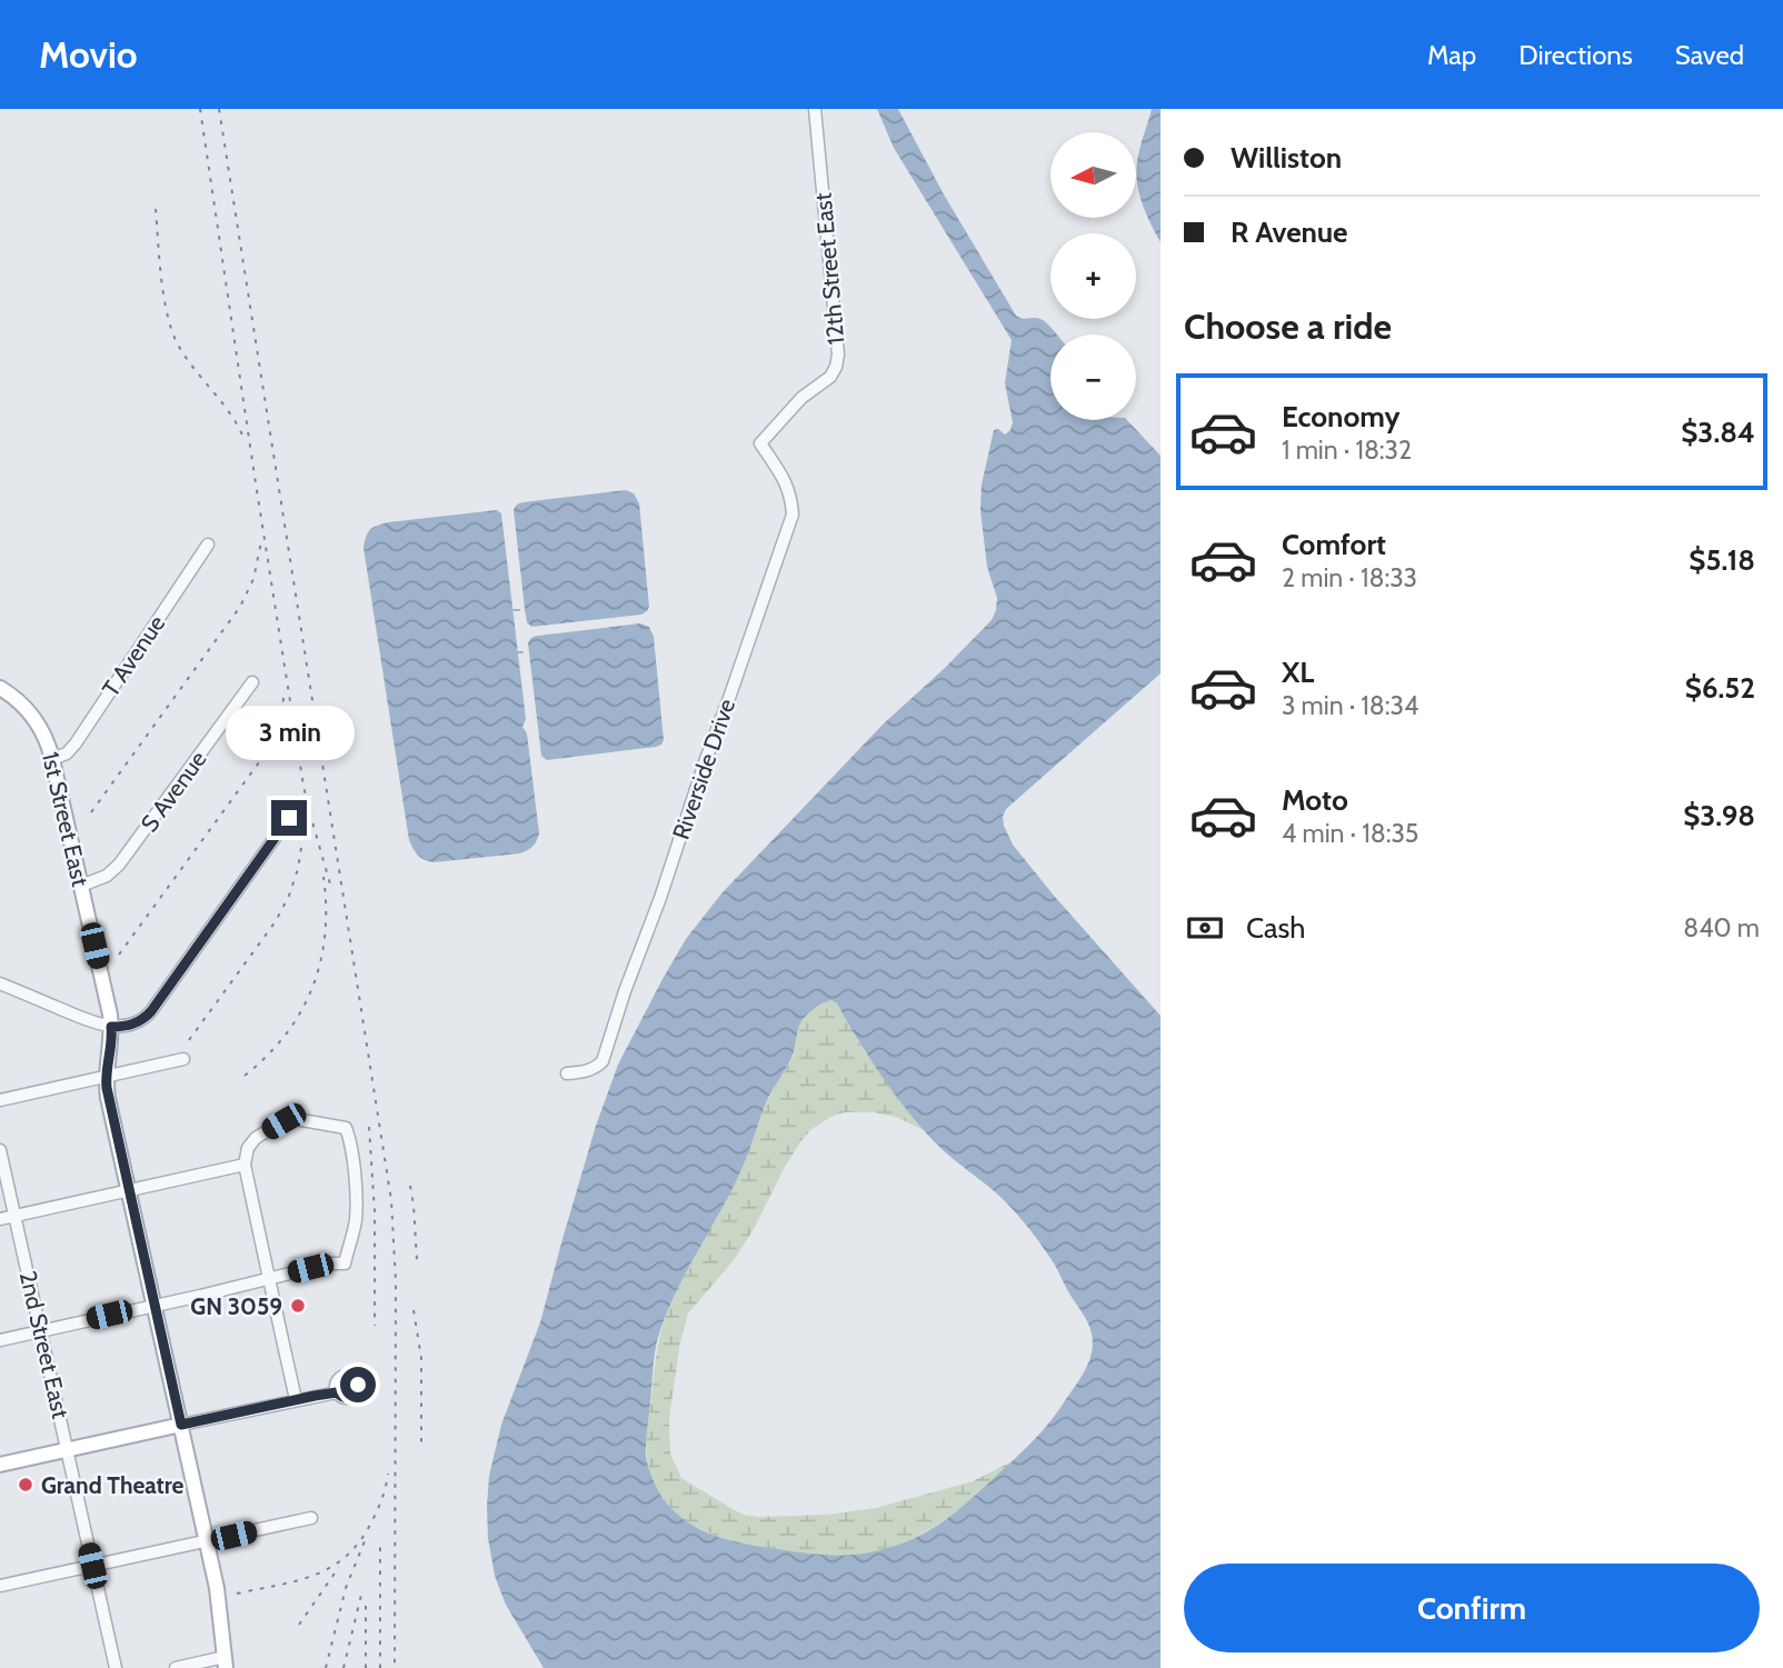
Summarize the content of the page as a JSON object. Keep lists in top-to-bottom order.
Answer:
{
  "streets": {
    "main road": ["1st Street East"],
    "street": [
      "12th Street East",
      "T Avenue",
      "Riverside Drive",
      "S Avenue",
      "2nd Street East"
    ]
  },
  "crossings": [
    ["12th Street East", "Riverside Drive"],
    ["T Avenue", "1st Street East"],
    ["S Avenue", "1st Street East"]
  ],
  "places": ["GN 3059", "Grand Theatre"],
  "north": "left",
  "page": {
    "header": "Movio",
    "nav": ["Map", "Directions", "Saved"],
    "banner": ["Williston", "R Avenue"],
    "map_buttons": ["+", "−"],
    "heading": "Choose a ride",
    "list": [
      {
        "name": "Economy",
        "note": "1 min · 18:32",
        "value": "$3.84"
      },
      {
        "name": "Comfort",
        "note": "2 min · 18:33",
        "value": "$5.18"
      },
      {
        "name": "XL",
        "note": "3 min · 18:34",
        "value": "$6.52"
      },
      {
        "name": "Moto",
        "note": "4 min · 18:35",
        "value": "$3.98"
      }
    ],
    "bubble": "3 min",
    "pay": ["Cash", "840 m"],
    "buttons": "Confirm"
  }
}
